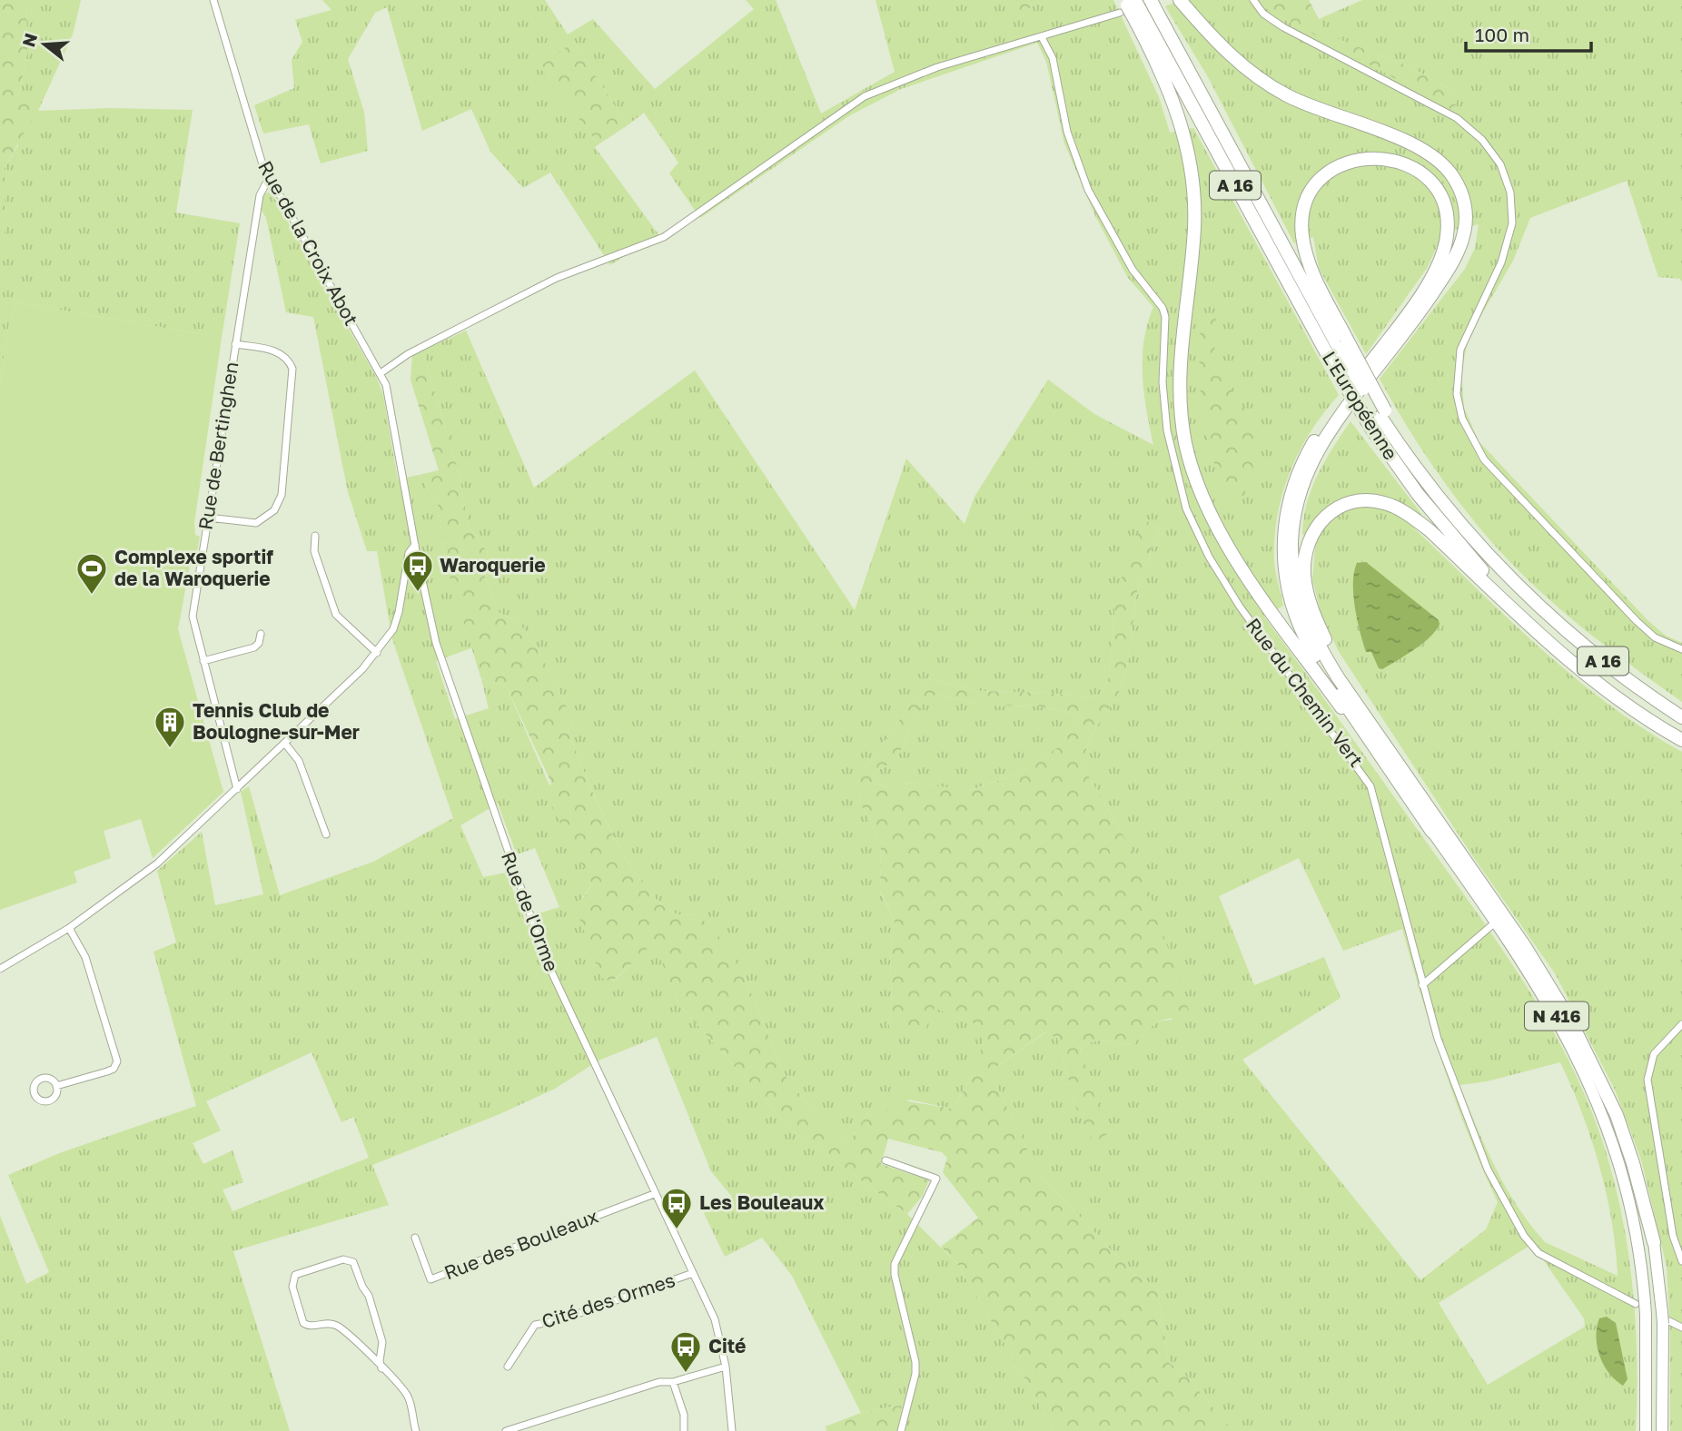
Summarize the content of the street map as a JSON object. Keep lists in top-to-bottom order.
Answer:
{
  "streets": {
    "highway": ["A 16", "L'Européenne", "N 416"],
    "street": [
      "Rue de la Croix Abot",
      "Rue de Bertinghen",
      "Rue du Chemin Vert",
      "Rue de l'Orme",
      "Rue des Bouleaux",
      "Cité des Ormes"
    ]
  },
  "crossings": [
    ["A 16", "L'Européenne"],
    ["Rue de la Croix Abot", "Rue de Bertinghen"],
    ["Rue de la Croix Abot", "Rue de l'Orme"],
    ["Rue du Chemin Vert", "N 416"],
    ["Rue de l'Orme", "Rue des Bouleaux"],
    ["Rue de l'Orme", "Cité des Ormes"]
  ],
  "places": {
    "bus stop": ["Waroquerie", "Les Bouleaux", "Cité"],
    "sports": ["Complexe sportif de la Waroquerie"],
    "building": ["Tennis Club de Boulogne-sur-Mer"]
  },
  "scale_bar": "100 m",
  "north": "left"
}
